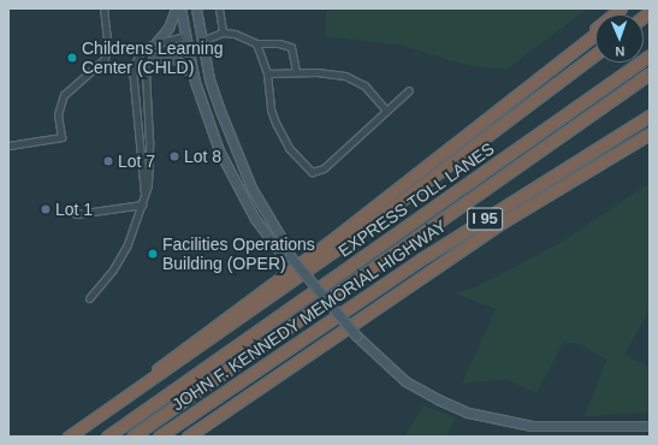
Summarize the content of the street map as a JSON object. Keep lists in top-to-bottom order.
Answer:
{
  "streets": {
    "highway": ["EXPRESS TOLL LANES", "I 95", "JOHN F. KENNEDY MEMORIAL HIGHWAY"]
  },
  "places": [
    "Childrens Learning Center (CHLD)",
    "Lot 8",
    "Lot 7",
    "Lot 1",
    "Facilities Operations Building (OPER)"
  ],
  "north": "bottom"
}
